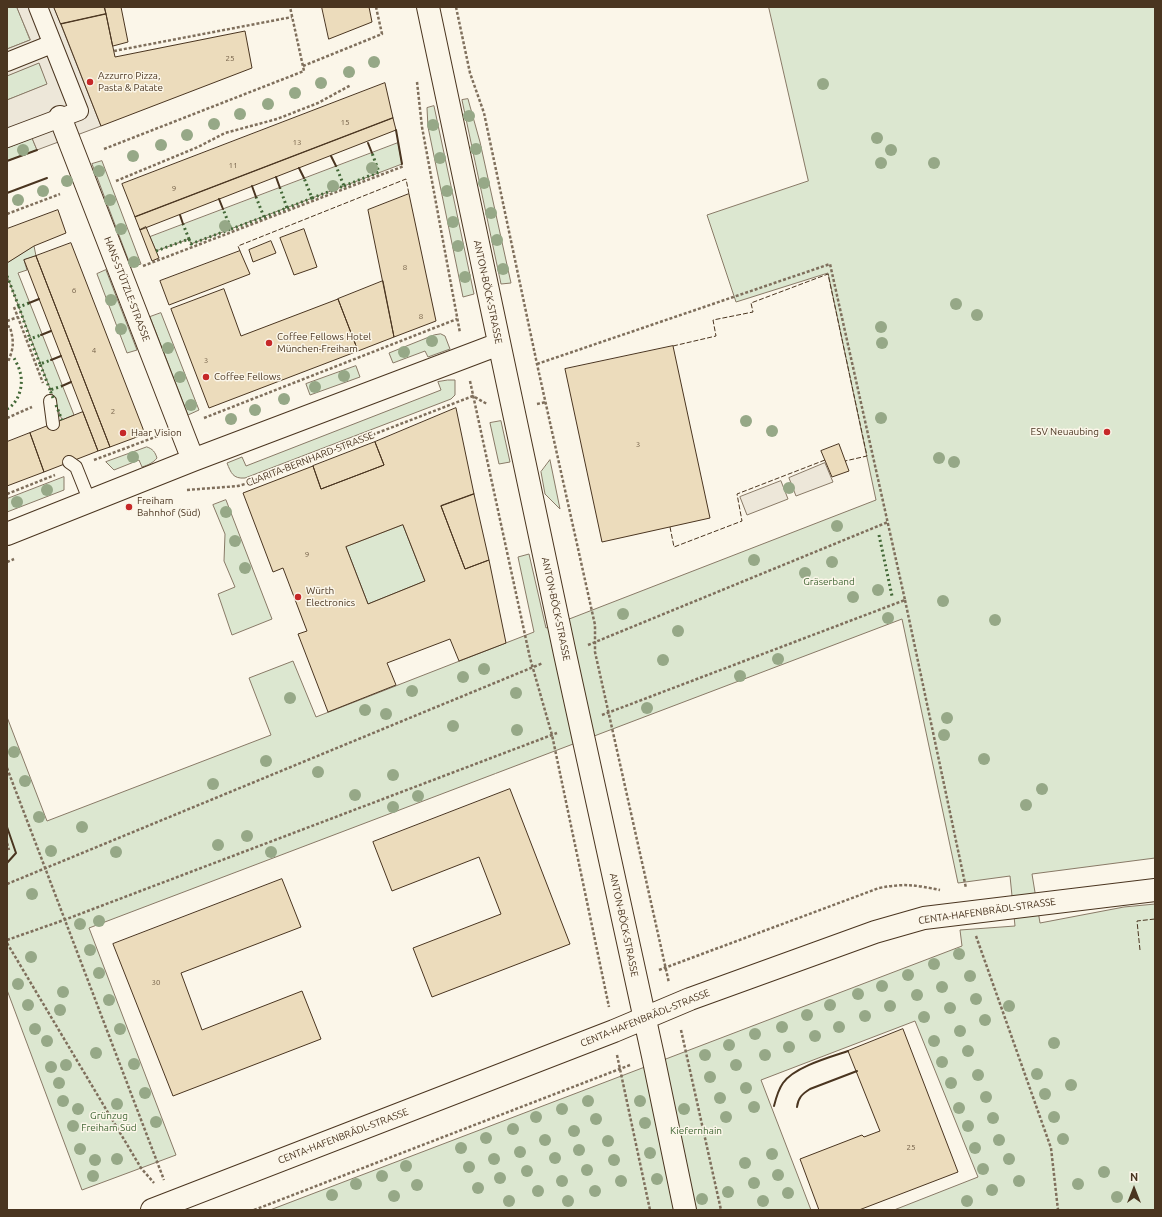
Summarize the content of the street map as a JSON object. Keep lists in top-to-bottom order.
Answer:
{
  "streets": {
    "street": ["HANS-STÜTZLE-STRASSE", "ANTON-BÖCK-STRASSE", "CENTA-HAFENBRÄDL-STRASSE"],
    "path": ["CLARITA-BERNHARD-STRASSE"]
  },
  "crossings": [
    ["ANTON-BÖCK-STRASSE", "CENTA-HAFENBRÄDL-STRASSE"]
  ],
  "parks": ["Gräserband", "Grünzug Freiham Süd", "Kiefernhain"],
  "places": [
    "Azzurro Pizza, Pasta & Patate",
    "Coffee Fellows Hotel München-Freiham",
    "Coffee Fellows",
    "ESV Neuaubing",
    "Haar Vision",
    "Freiham Bahnhof (Süd)",
    "Würth Electronics"
  ],
  "house_numbers": [
    "25",
    "15",
    "13",
    "11",
    "9",
    "8",
    "6",
    "8",
    "4",
    "3",
    "2",
    "3",
    "9",
    "30",
    "25"
  ],
  "north": "top"
}
